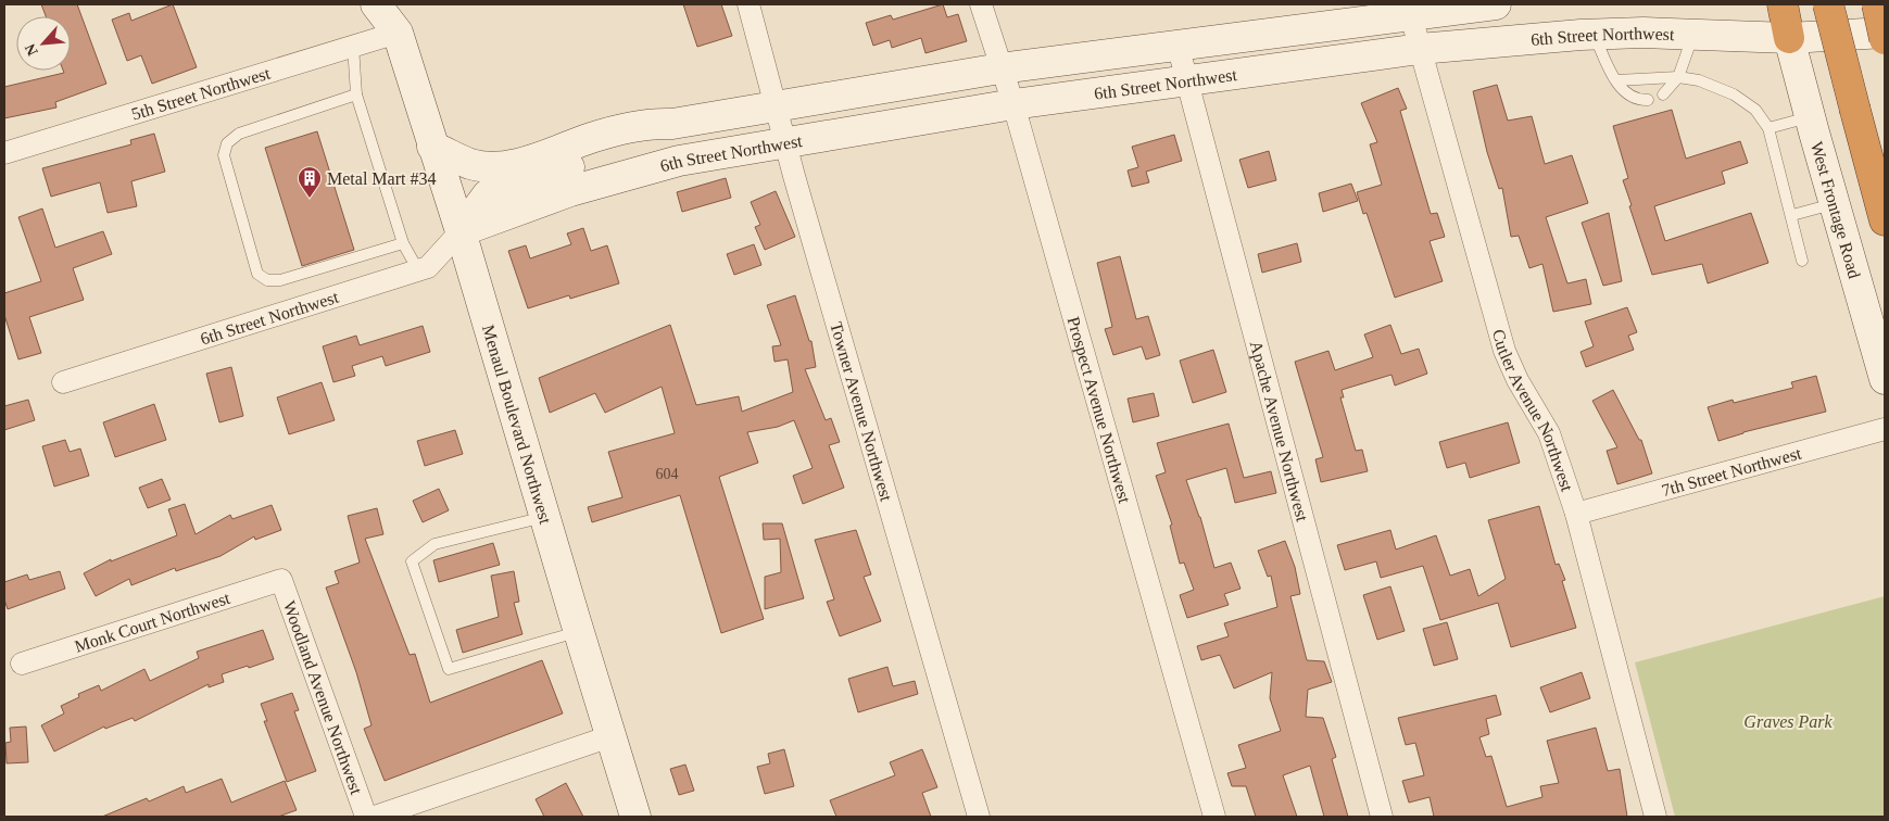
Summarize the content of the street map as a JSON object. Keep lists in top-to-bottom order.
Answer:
{
  "streets": {
    "main road": ["6th Street Northwest", "West Frontage Road", "Menaul Boulevard Northwest"],
    "street": [
      "5th Street Northwest",
      "Prospect Avenue Northwest",
      "Cutler Avenue Northwest",
      "Towner Avenue Northwest",
      "Apache Avenue Northwest",
      "7th Street Northwest",
      "Monk Court Northwest",
      "Woodland Avenue Northwest"
    ]
  },
  "crossings": [
    ["6th Street Northwest", "West Frontage Road"],
    ["6th Street Northwest", "Prospect Avenue Northwest"],
    ["6th Street Northwest", "Cutler Avenue Northwest"],
    ["6th Street Northwest", "Towner Avenue Northwest"],
    ["6th Street Northwest", "Menaul Boulevard Northwest"],
    ["6th Street Northwest", "Apache Avenue Northwest"],
    ["5th Street Northwest", "Menaul Boulevard Northwest"],
    ["Cutler Avenue Northwest", "7th Street Northwest"],
    ["Monk Court Northwest", "Woodland Avenue Northwest"]
  ],
  "parks": ["Graves Park"],
  "places": {
    "building": ["Metal Mart #34"]
  },
  "house_numbers": ["604"],
  "north": "bottom left"
}
